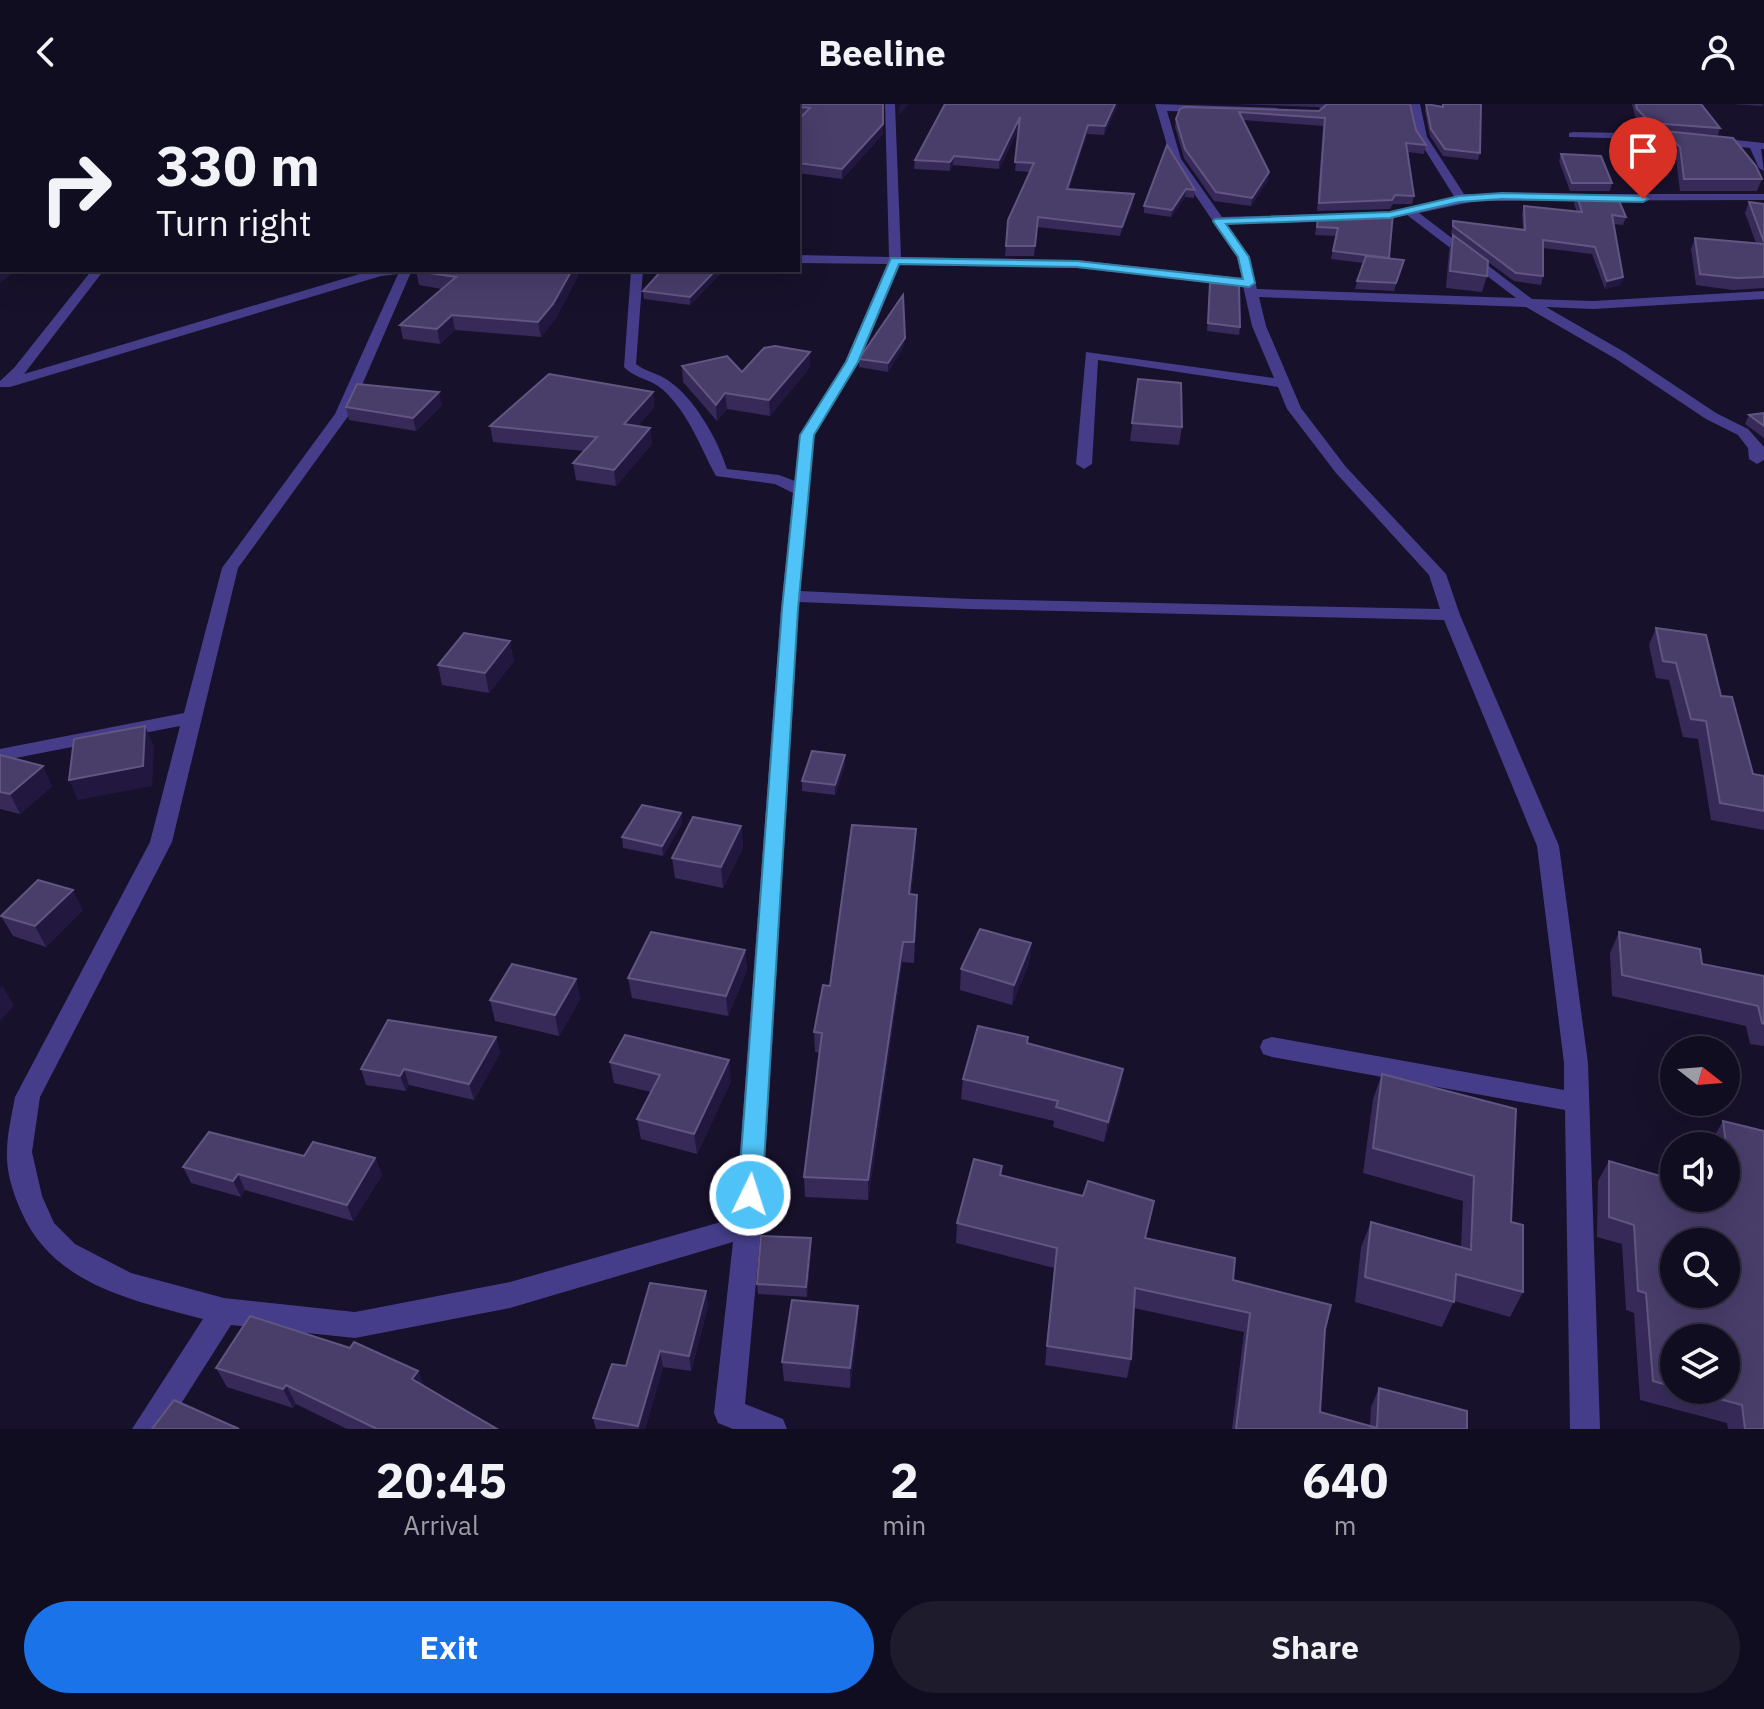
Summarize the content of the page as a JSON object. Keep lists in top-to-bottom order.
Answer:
{
  "north": "right",
  "page": {
    "header": "Beeline",
    "turn": ["330 m", "Turn right"],
    "eta": [
      "20:45",
      "Arrival",
      "2",
      "min",
      "640",
      "m"
    ],
    "buttons": ["Exit", "Share"]
  }
}
